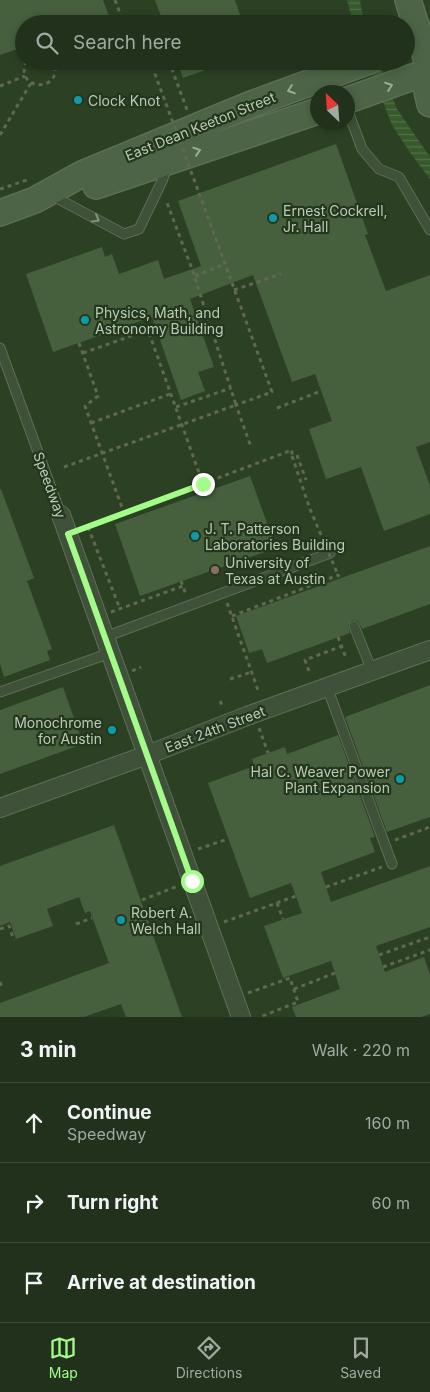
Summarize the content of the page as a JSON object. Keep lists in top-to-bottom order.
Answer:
{
  "streets": {
    "main road": ["East Dean Keeton Street"],
    "street": ["Speedway", "East 24th Street"]
  },
  "crossings": [
    ["Speedway", "East 24th Street"]
  ],
  "places": [
    "Clock Knot",
    "Ernest Cockrell, Jr. Hall",
    "Physics, Math, and Astronomy Building",
    "J. T. Patterson Laboratories Building",
    "University of Texas at Austin",
    "Monochrome for Austin",
    "Hal C. Weaver Power Plant Expansion",
    "Robert A. Welch Hall"
  ],
  "north": "top left",
  "page": {
    "search": "Search here",
    "heading": ["3 min", "Walk · 220 m"],
    "list": [
      ["Continue", "Speedway", "160 m"],
      ["Turn right", "60 m"],
      "Arrive at destination"
    ],
    "nav": ["Map", "Directions", "Saved"]
  }
}
